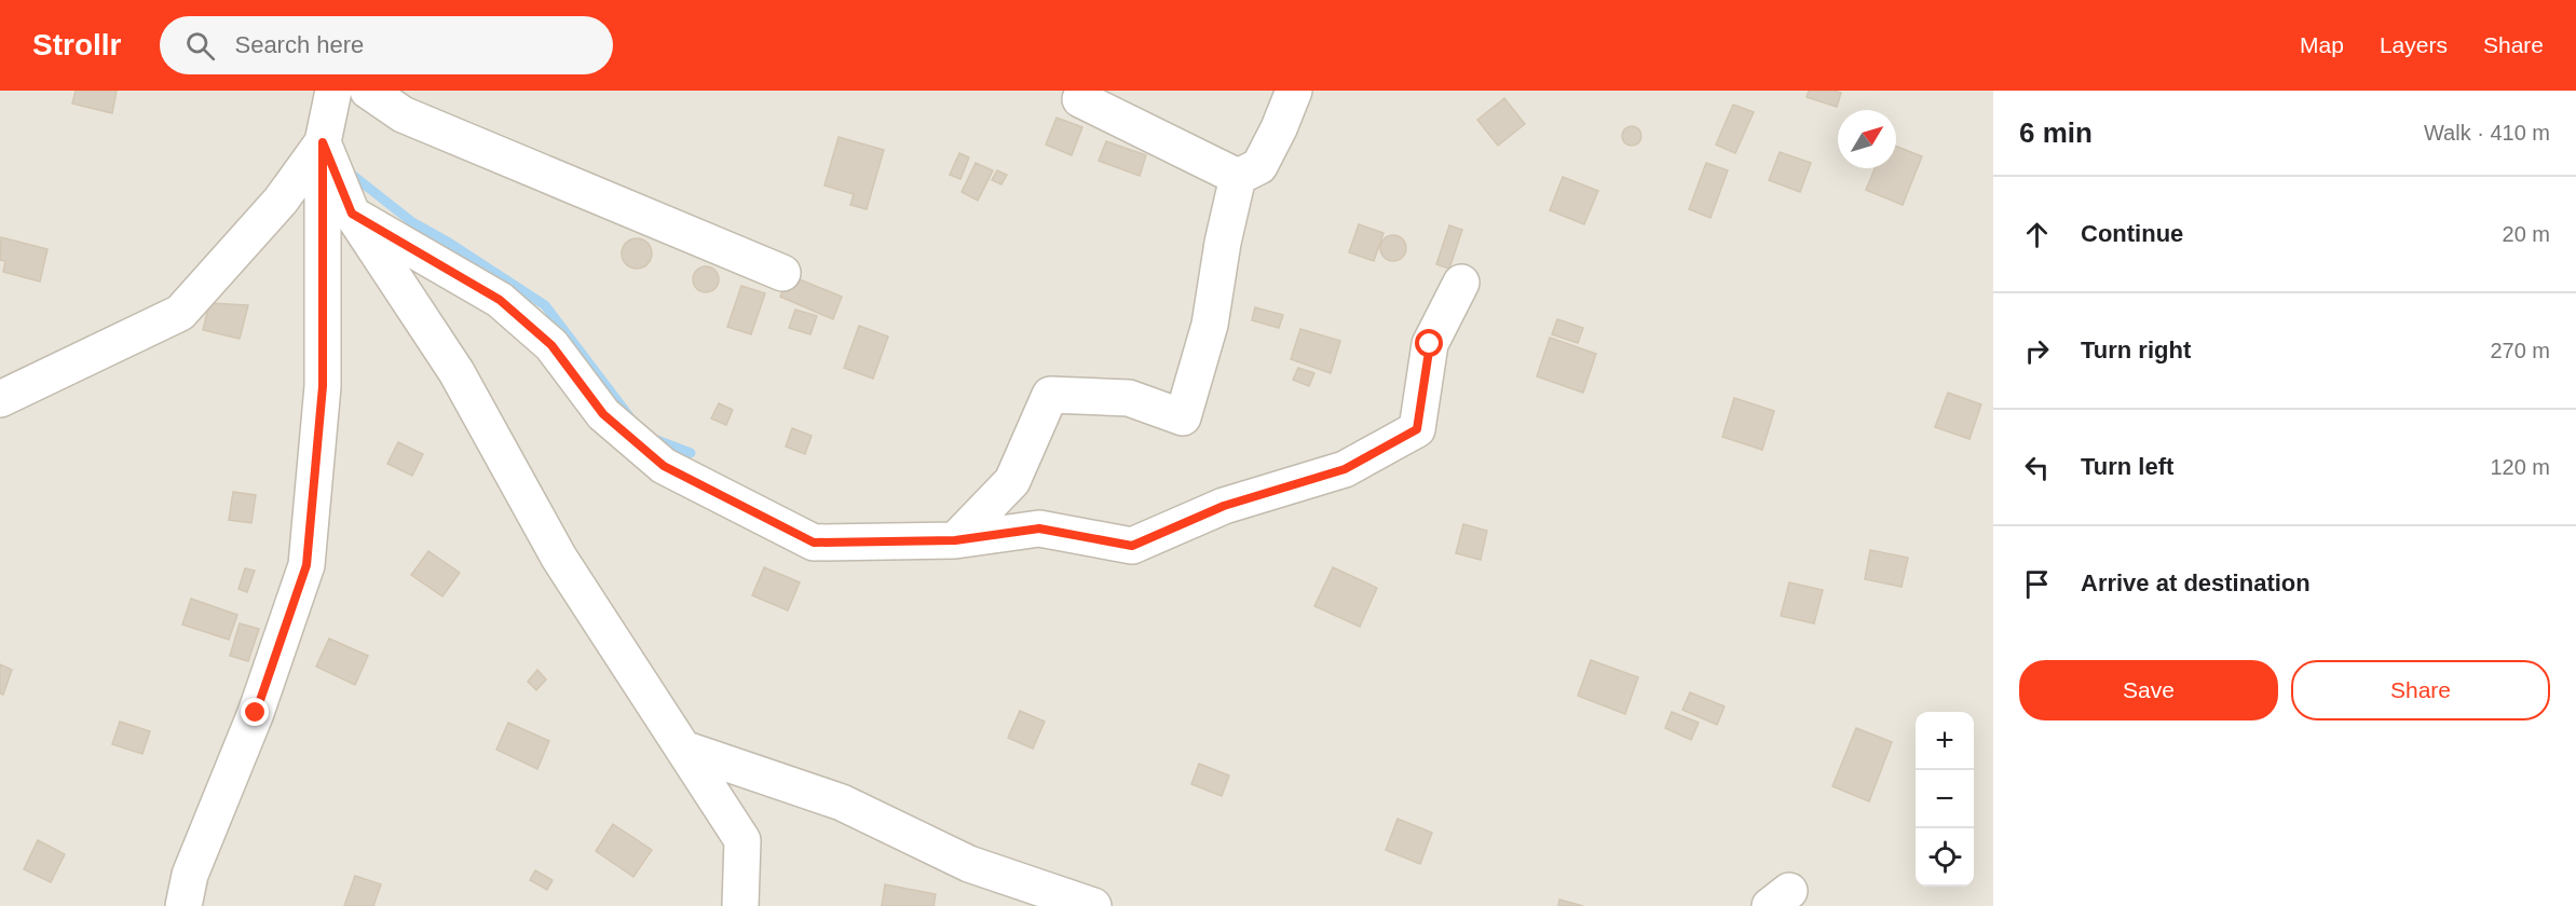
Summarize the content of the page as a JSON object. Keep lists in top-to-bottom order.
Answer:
{
  "north": "top right",
  "page": {
    "header": "Strollr",
    "search": "Search here",
    "nav": ["Map", "Layers", "Share"],
    "heading": ["6 min", "Walk · 410 m"],
    "list": [
      ["Continue", "20 m"],
      ["Turn right", "270 m"],
      ["Turn left", "120 m"],
      "Arrive at destination"
    ],
    "buttons": ["Save", "Share"],
    "map_buttons": ["+", "−"]
  }
}
